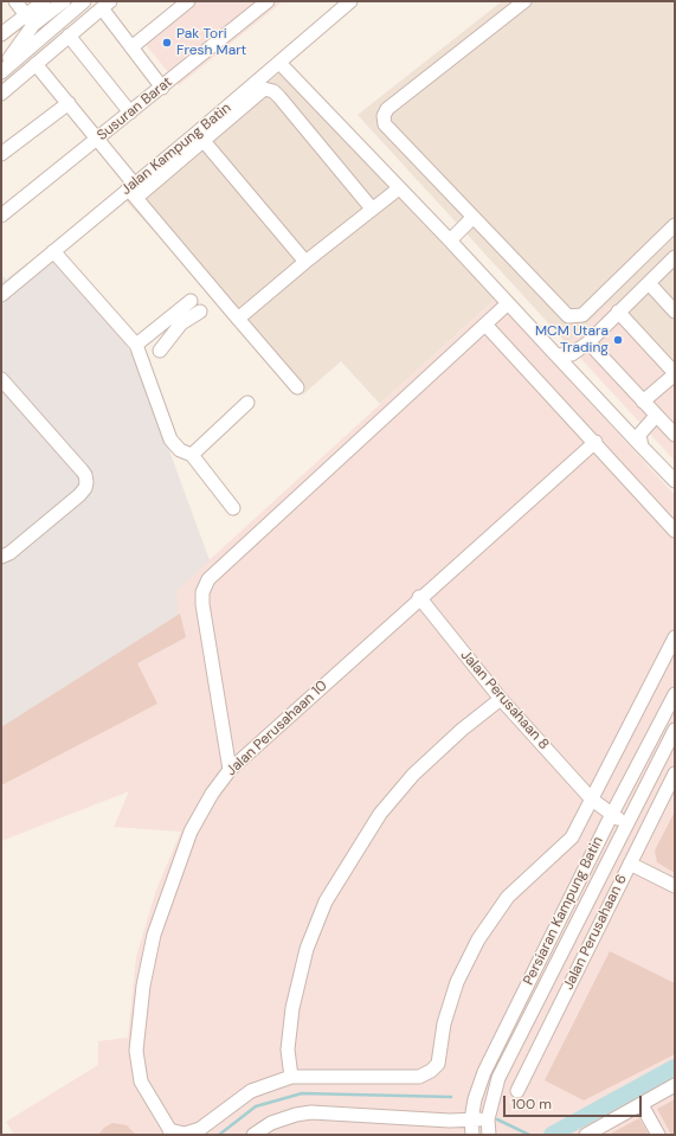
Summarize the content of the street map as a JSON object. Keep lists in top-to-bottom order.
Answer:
{
  "streets": {
    "street": [
      "Susuran Barat",
      "Jalan Kampung Batin",
      "Jalan Perusahaan 8",
      "Jalan Perusahaan 10",
      "Persiaran Kampung Batin",
      "Jalan Perusahaan 6"
    ]
  },
  "crossings": [
    ["Jalan Perusahaan 8", "Jalan Perusahaan 10"],
    ["Jalan Perusahaan 8", "Persiaran Kampung Batin"]
  ],
  "places": ["Pak Tori Fresh Mart", "MCM Utara Trading"],
  "scale_bar": "100 m"
}
